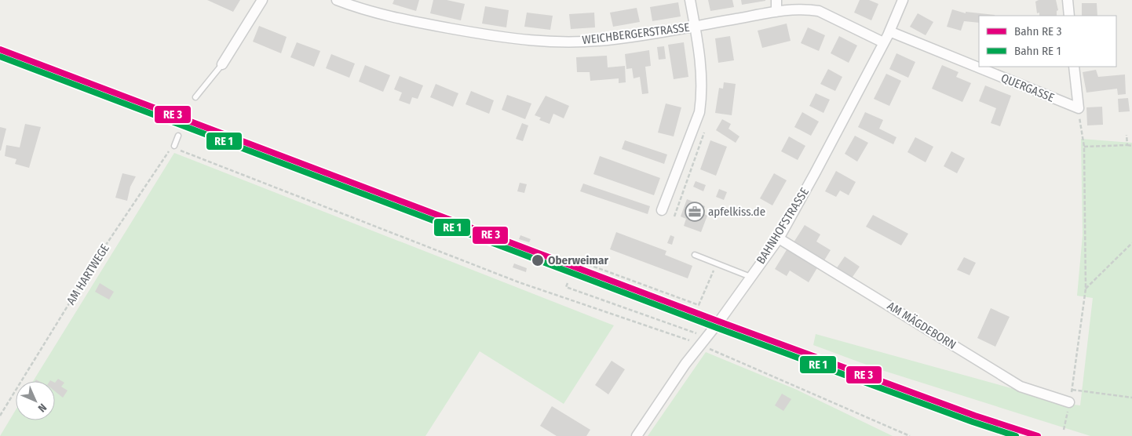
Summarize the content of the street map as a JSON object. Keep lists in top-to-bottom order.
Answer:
{
  "streets": {
    "street": [
      "WEICHBERGERSTRASSE",
      "QUERGASSE",
      "BAHNHOFSTRASSE",
      "AM MÄGDEBORN"
    ],
    "path": ["AM HARTWEGE"]
  },
  "crossings": [
    ["WEICHBERGERSTRASSE", "BAHNHOFSTRASSE"],
    ["QUERGASSE", "BAHNHOFSTRASSE"],
    ["BAHNHOFSTRASSE", "AM MÄGDEBORN"]
  ],
  "places": {
    "office": ["apfelkiss.de"],
    "other": ["Oberweimar"]
  },
  "legend": ["Bahn RE 3", "Bahn RE 1"],
  "north": "bottom right"
}
